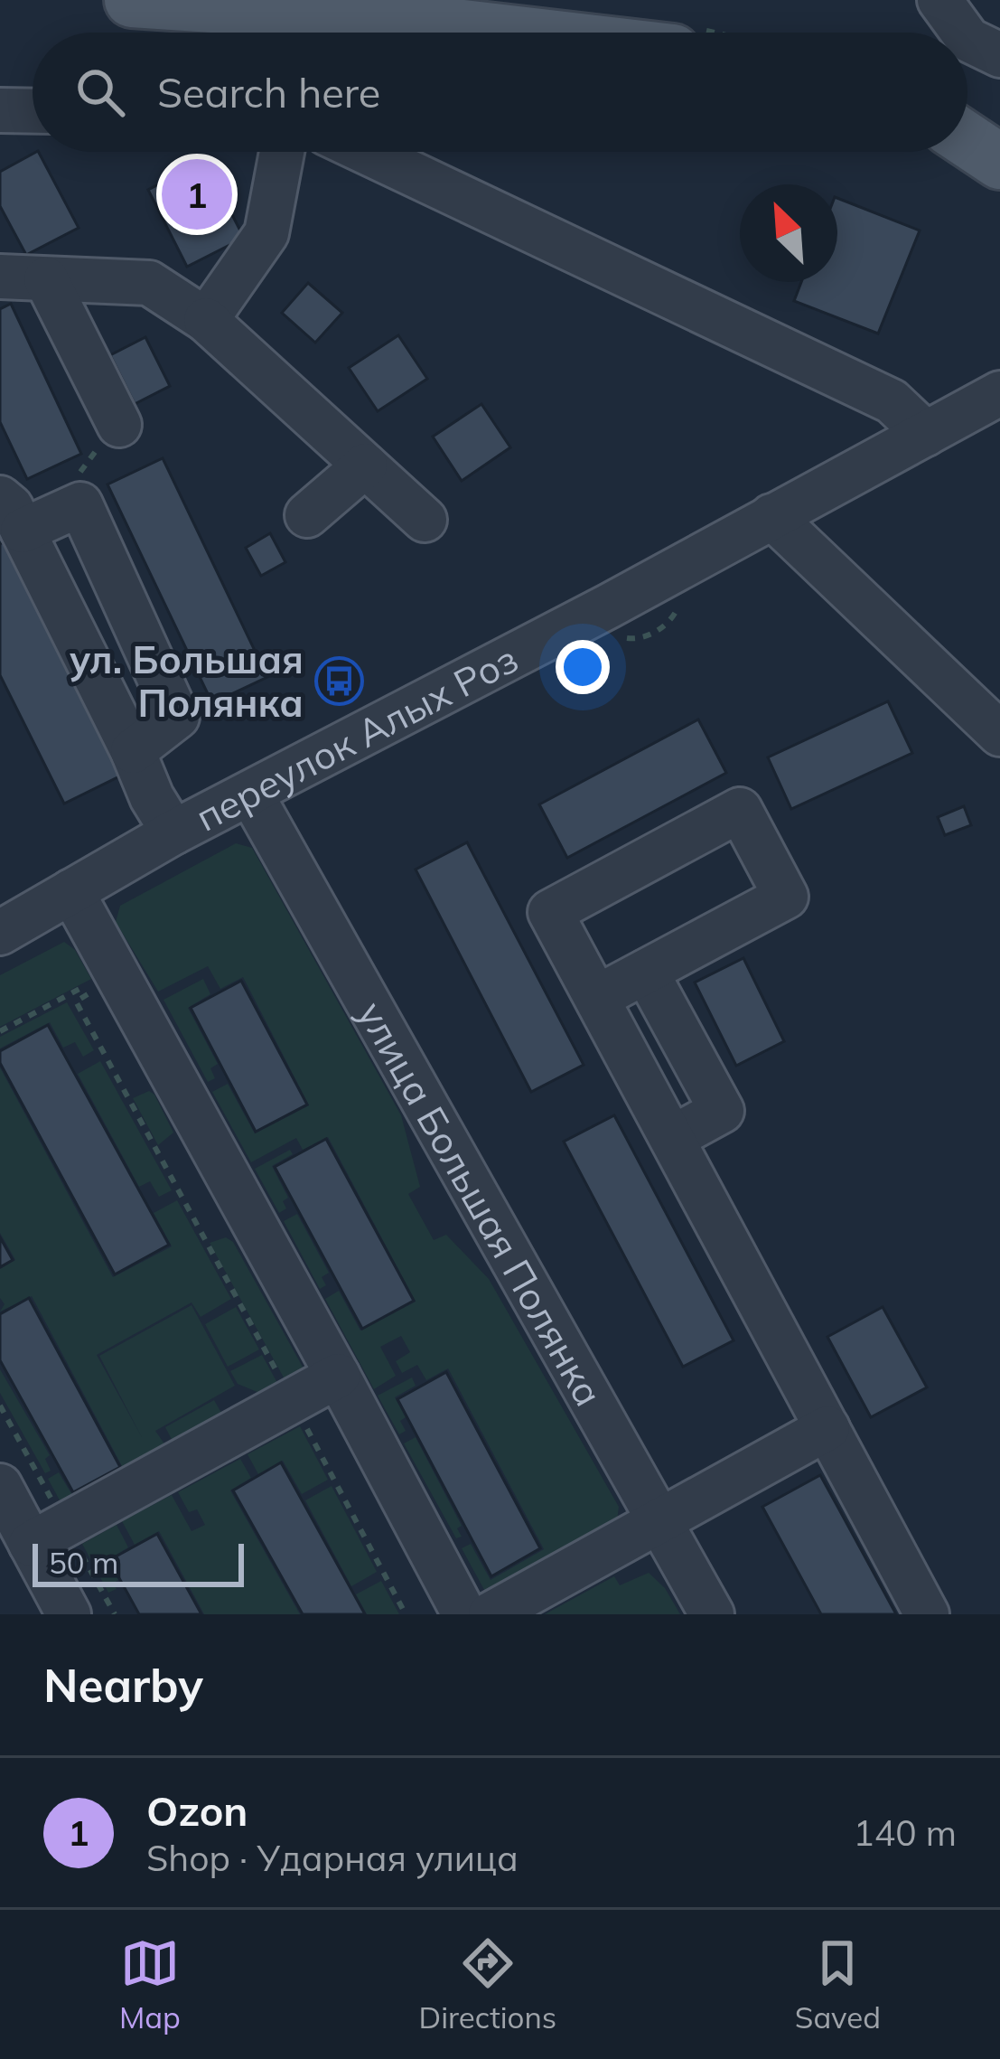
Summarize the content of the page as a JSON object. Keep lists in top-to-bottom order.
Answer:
{
  "streets": {
    "street": ["переулок Алых Роз", "улица Большая Полянка"]
  },
  "crossings": [
    ["переулок Алых Роз", "улица Большая Полянка"]
  ],
  "places": {
    "bus stop": ["ул. Большая Полянка"]
  },
  "scale_bar": "50 m",
  "north": "top left",
  "page": {
    "search": "Search here",
    "pins": "1",
    "scale": "50 m",
    "heading": "Nearby",
    "list": [
      {
        "mark": "1",
        "name": "Ozon",
        "note": "Shop · Ударная улица",
        "value": "140 m"
      }
    ],
    "nav": ["Map", "Directions", "Saved"]
  }
}
